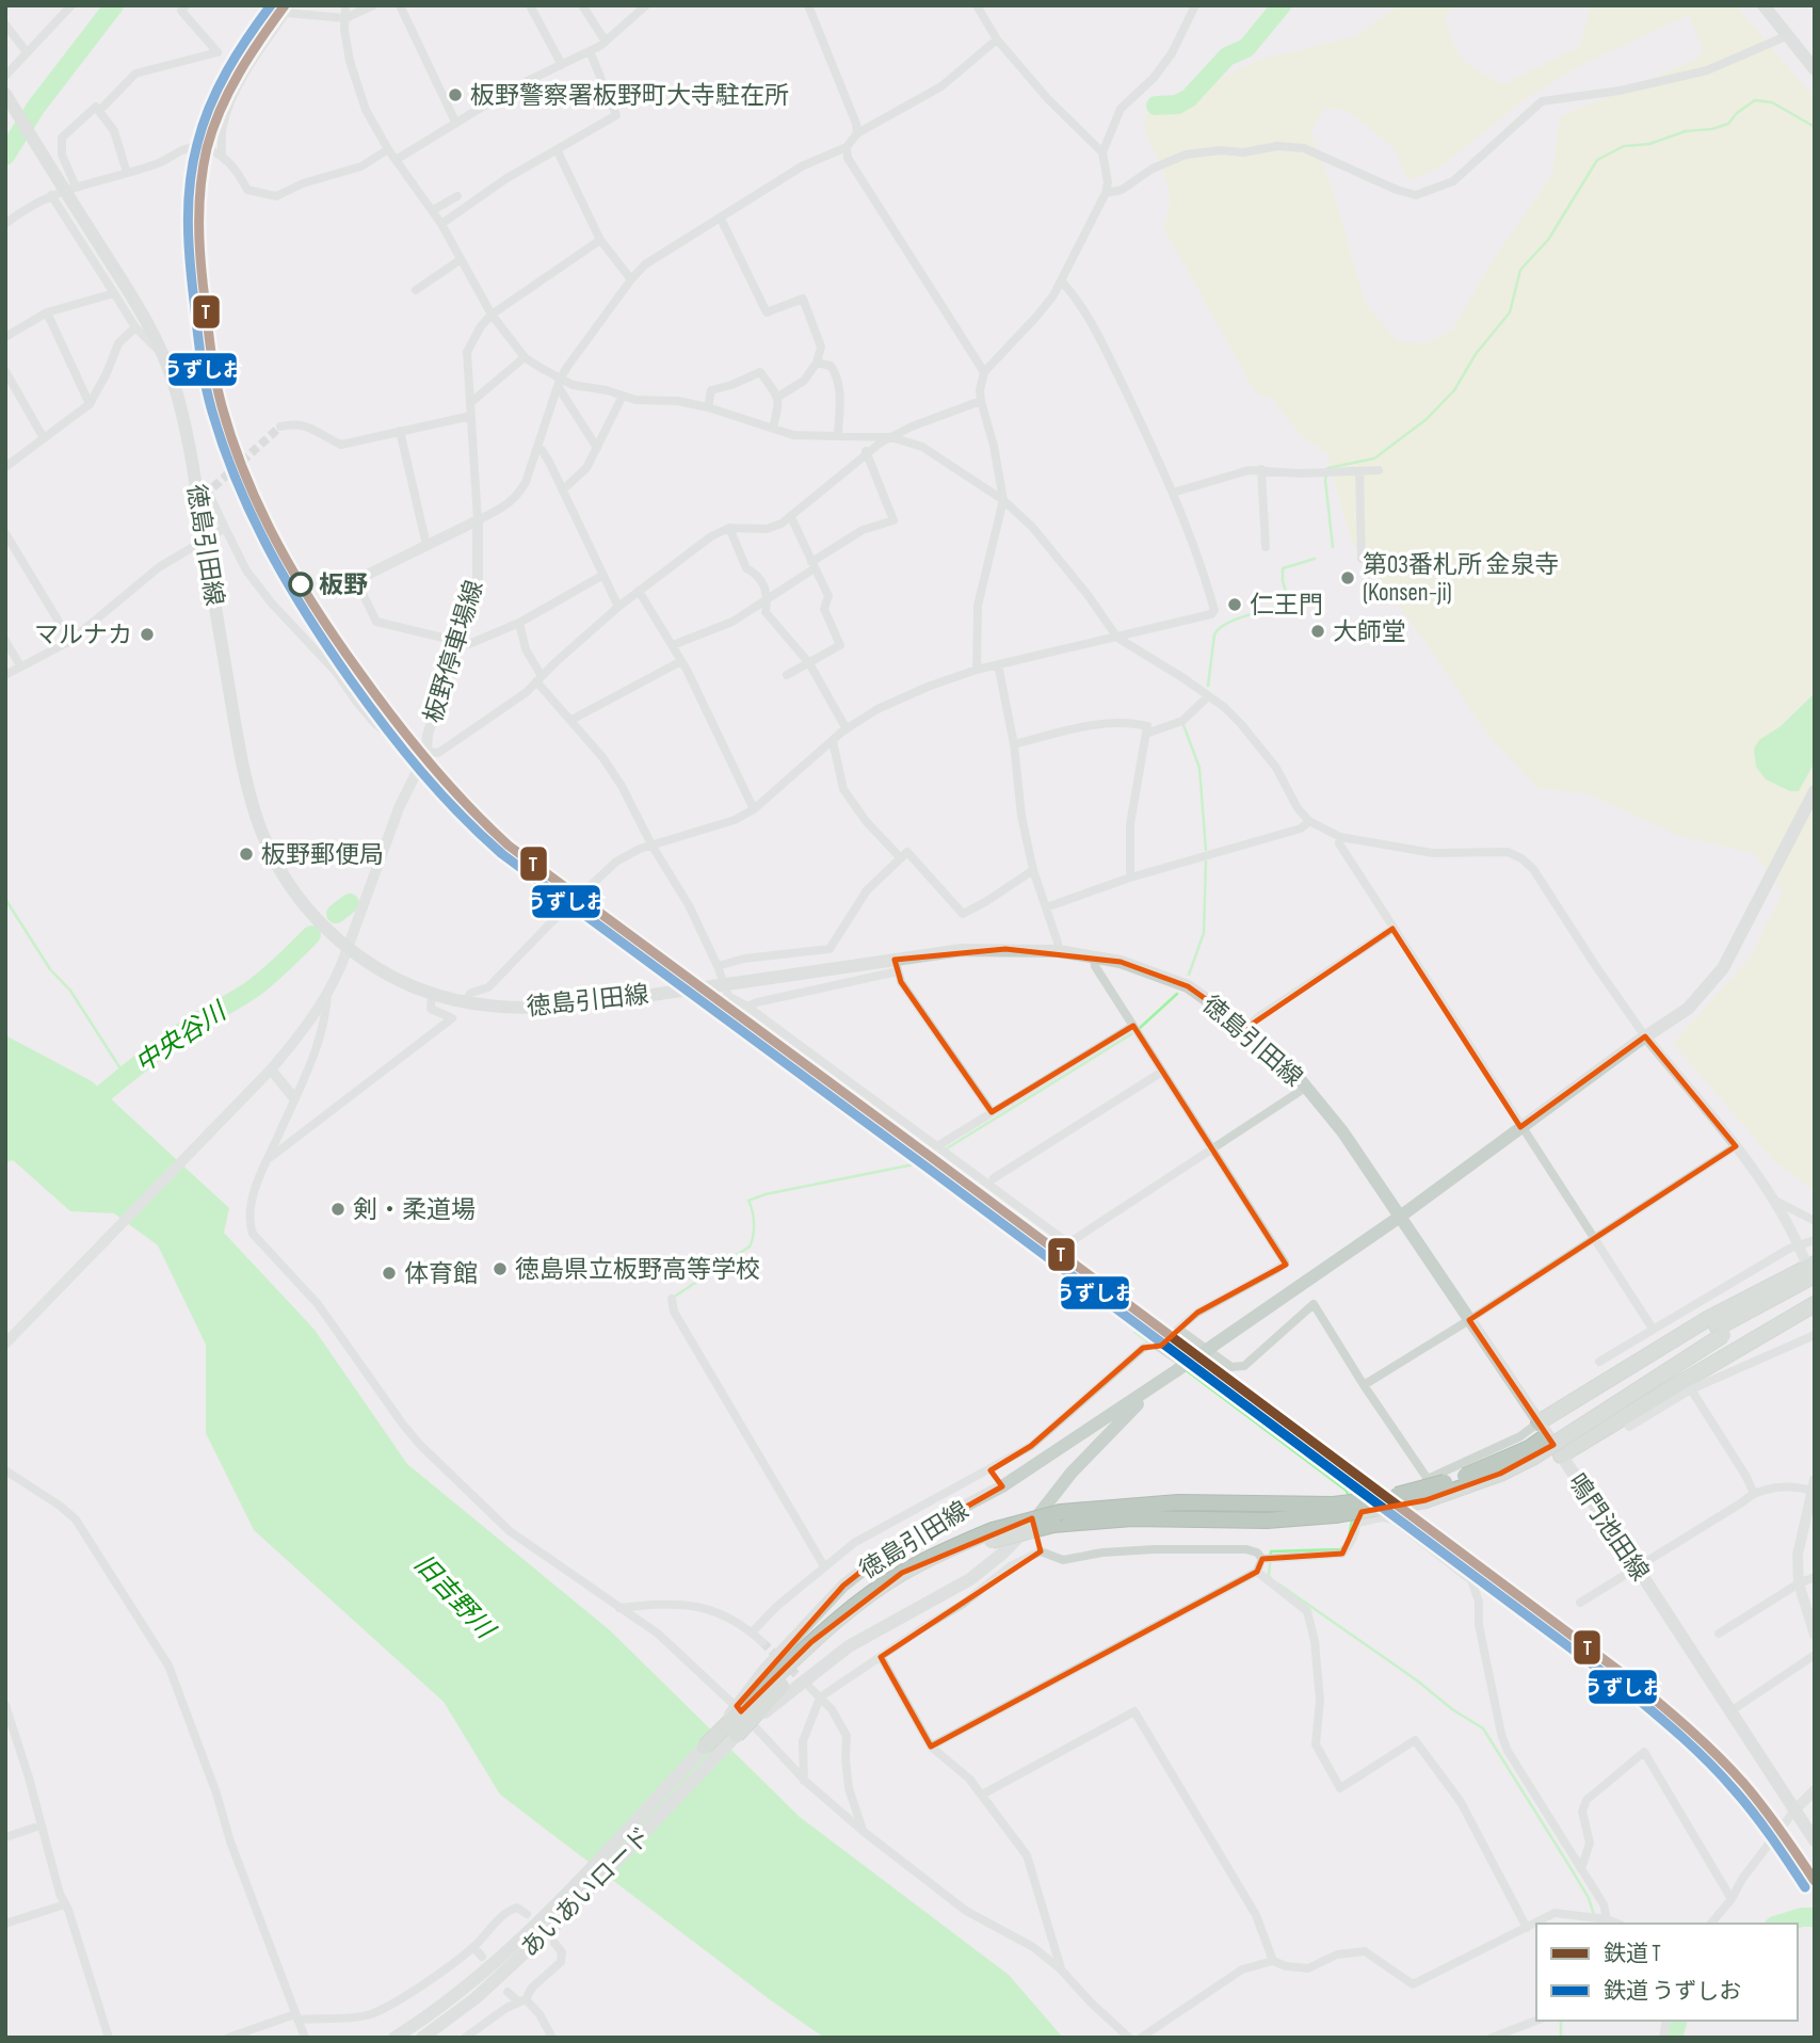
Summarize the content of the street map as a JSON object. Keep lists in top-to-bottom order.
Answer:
{
  "streets": {
    "main road": [
      "徳島引田線",
      "板野停車場線",
      "鳴門池田線",
      "あいあいロード"
    ]
  },
  "crossings": [
    ["徳島引田線", "板野停車場線"],
    ["徳島引田線", "鳴門池田線"]
  ],
  "water": ["中央谷川", "旧吉野川"],
  "places": [
    "板野警察署板野町大寺駐在所",
    "第03番札所 金泉寺 (Konsen-ji)",
    "板野",
    "仁王門",
    "大師堂",
    "マルナカ",
    "板野郵便局",
    "剣・柔道場",
    "徳島県立板野高等学校",
    "体育館"
  ],
  "lines": ["rail line T", "rail line うずしお"],
  "legend": ["鉄道 T", "鉄道 うずしお"]
}
